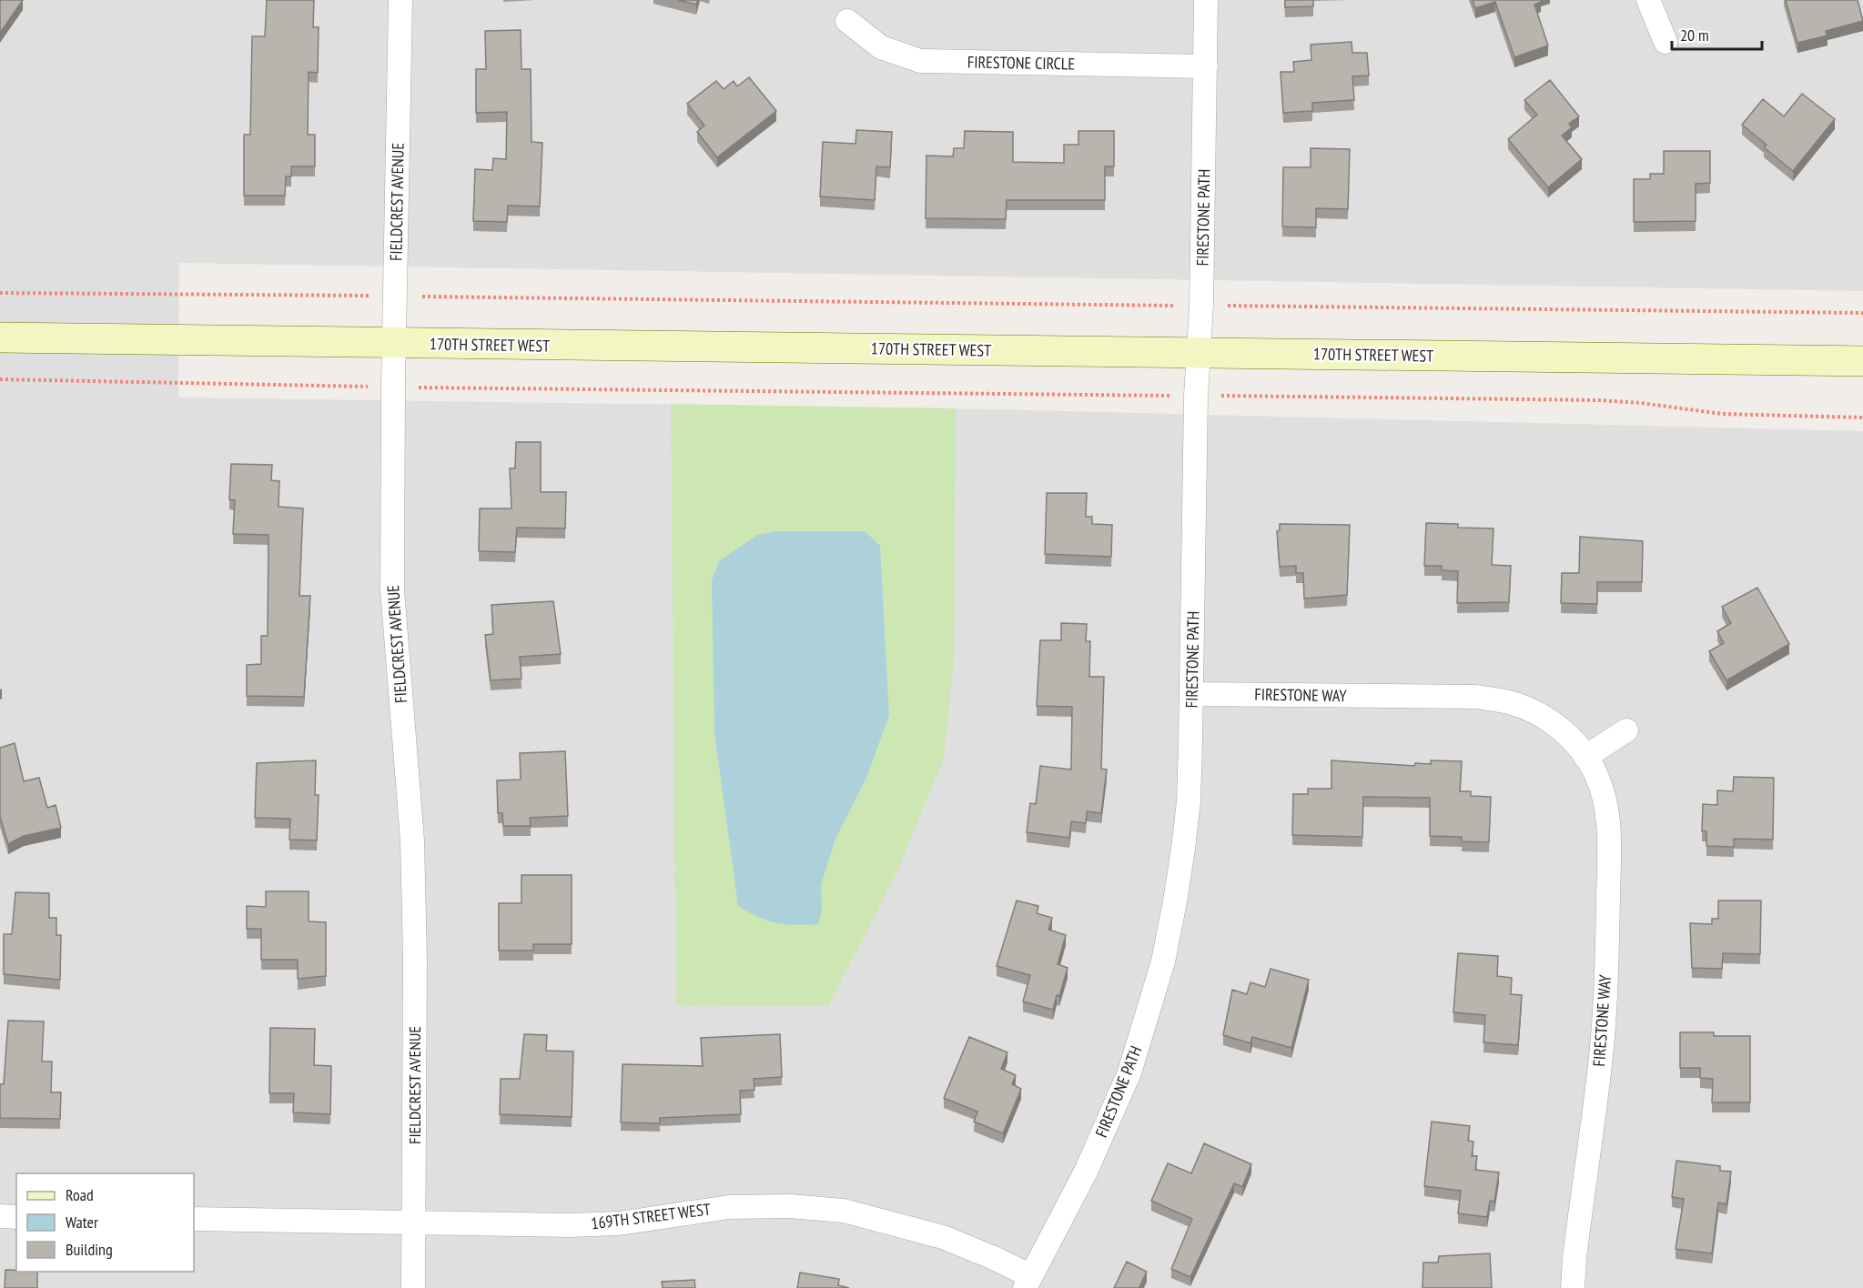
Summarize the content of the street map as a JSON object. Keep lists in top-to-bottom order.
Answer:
{
  "streets": {
    "street": [
      "FIRESTONE CIRCLE",
      "FIELDCREST AVENUE",
      "FIRESTONE PATH",
      "170TH STREET WEST",
      "FIRESTONE WAY",
      "169TH STREET WEST"
    ]
  },
  "crossings": [
    ["FIRESTONE CIRCLE", "FIRESTONE PATH"],
    ["FIELDCREST AVENUE", "170TH STREET WEST"],
    ["FIELDCREST AVENUE", "169TH STREET WEST"],
    ["FIRESTONE PATH", "170TH STREET WEST"],
    ["FIRESTONE PATH", "FIRESTONE WAY"],
    ["FIRESTONE PATH", "169TH STREET WEST"]
  ],
  "legend": ["Road", "Water", "Building"],
  "scale_bar": "20 m"
}
